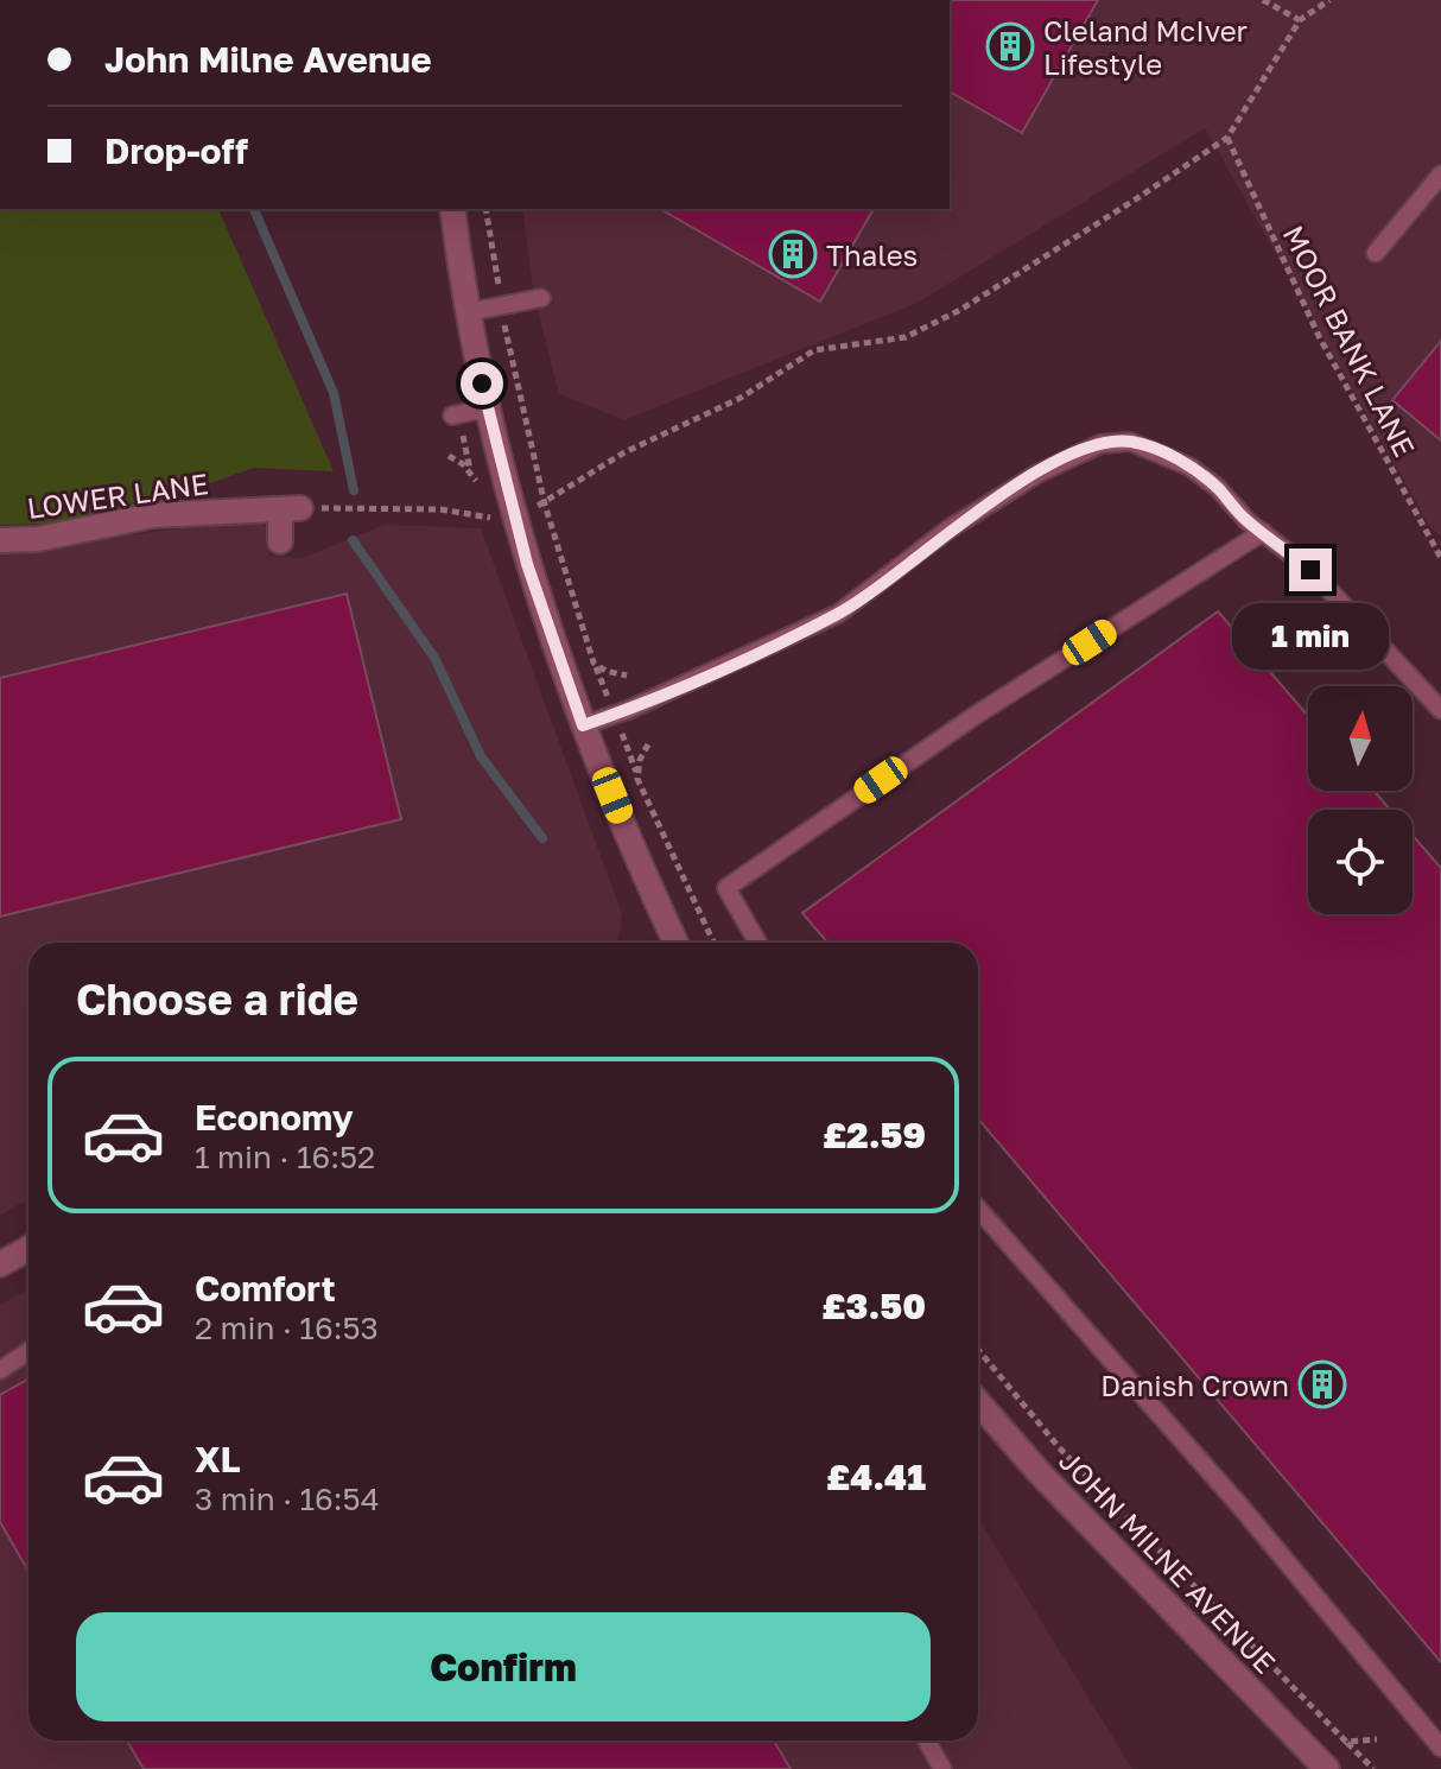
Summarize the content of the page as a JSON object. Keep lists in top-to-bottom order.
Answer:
{
  "streets": {
    "street": ["LOWER LANE", "JOHN MILNE AVENUE"],
    "path": ["MOOR BANK LANE"]
  },
  "places": {
    "building": ["Cleland McIver Lifestyle", "Thales", "Danish Crown"]
  },
  "north": "top",
  "page": {
    "banner": ["John Milne Avenue", "Drop-off"],
    "bubble": "1 min",
    "heading": "Choose a ride",
    "list": [
      {
        "name": "Economy",
        "note": "1 min · 16:52",
        "value": "£2.59"
      },
      {
        "name": "Comfort",
        "note": "2 min · 16:53",
        "value": "£3.50"
      },
      {
        "name": "XL",
        "note": "3 min · 16:54",
        "value": "£4.41"
      }
    ],
    "buttons": "Confirm"
  }
}
